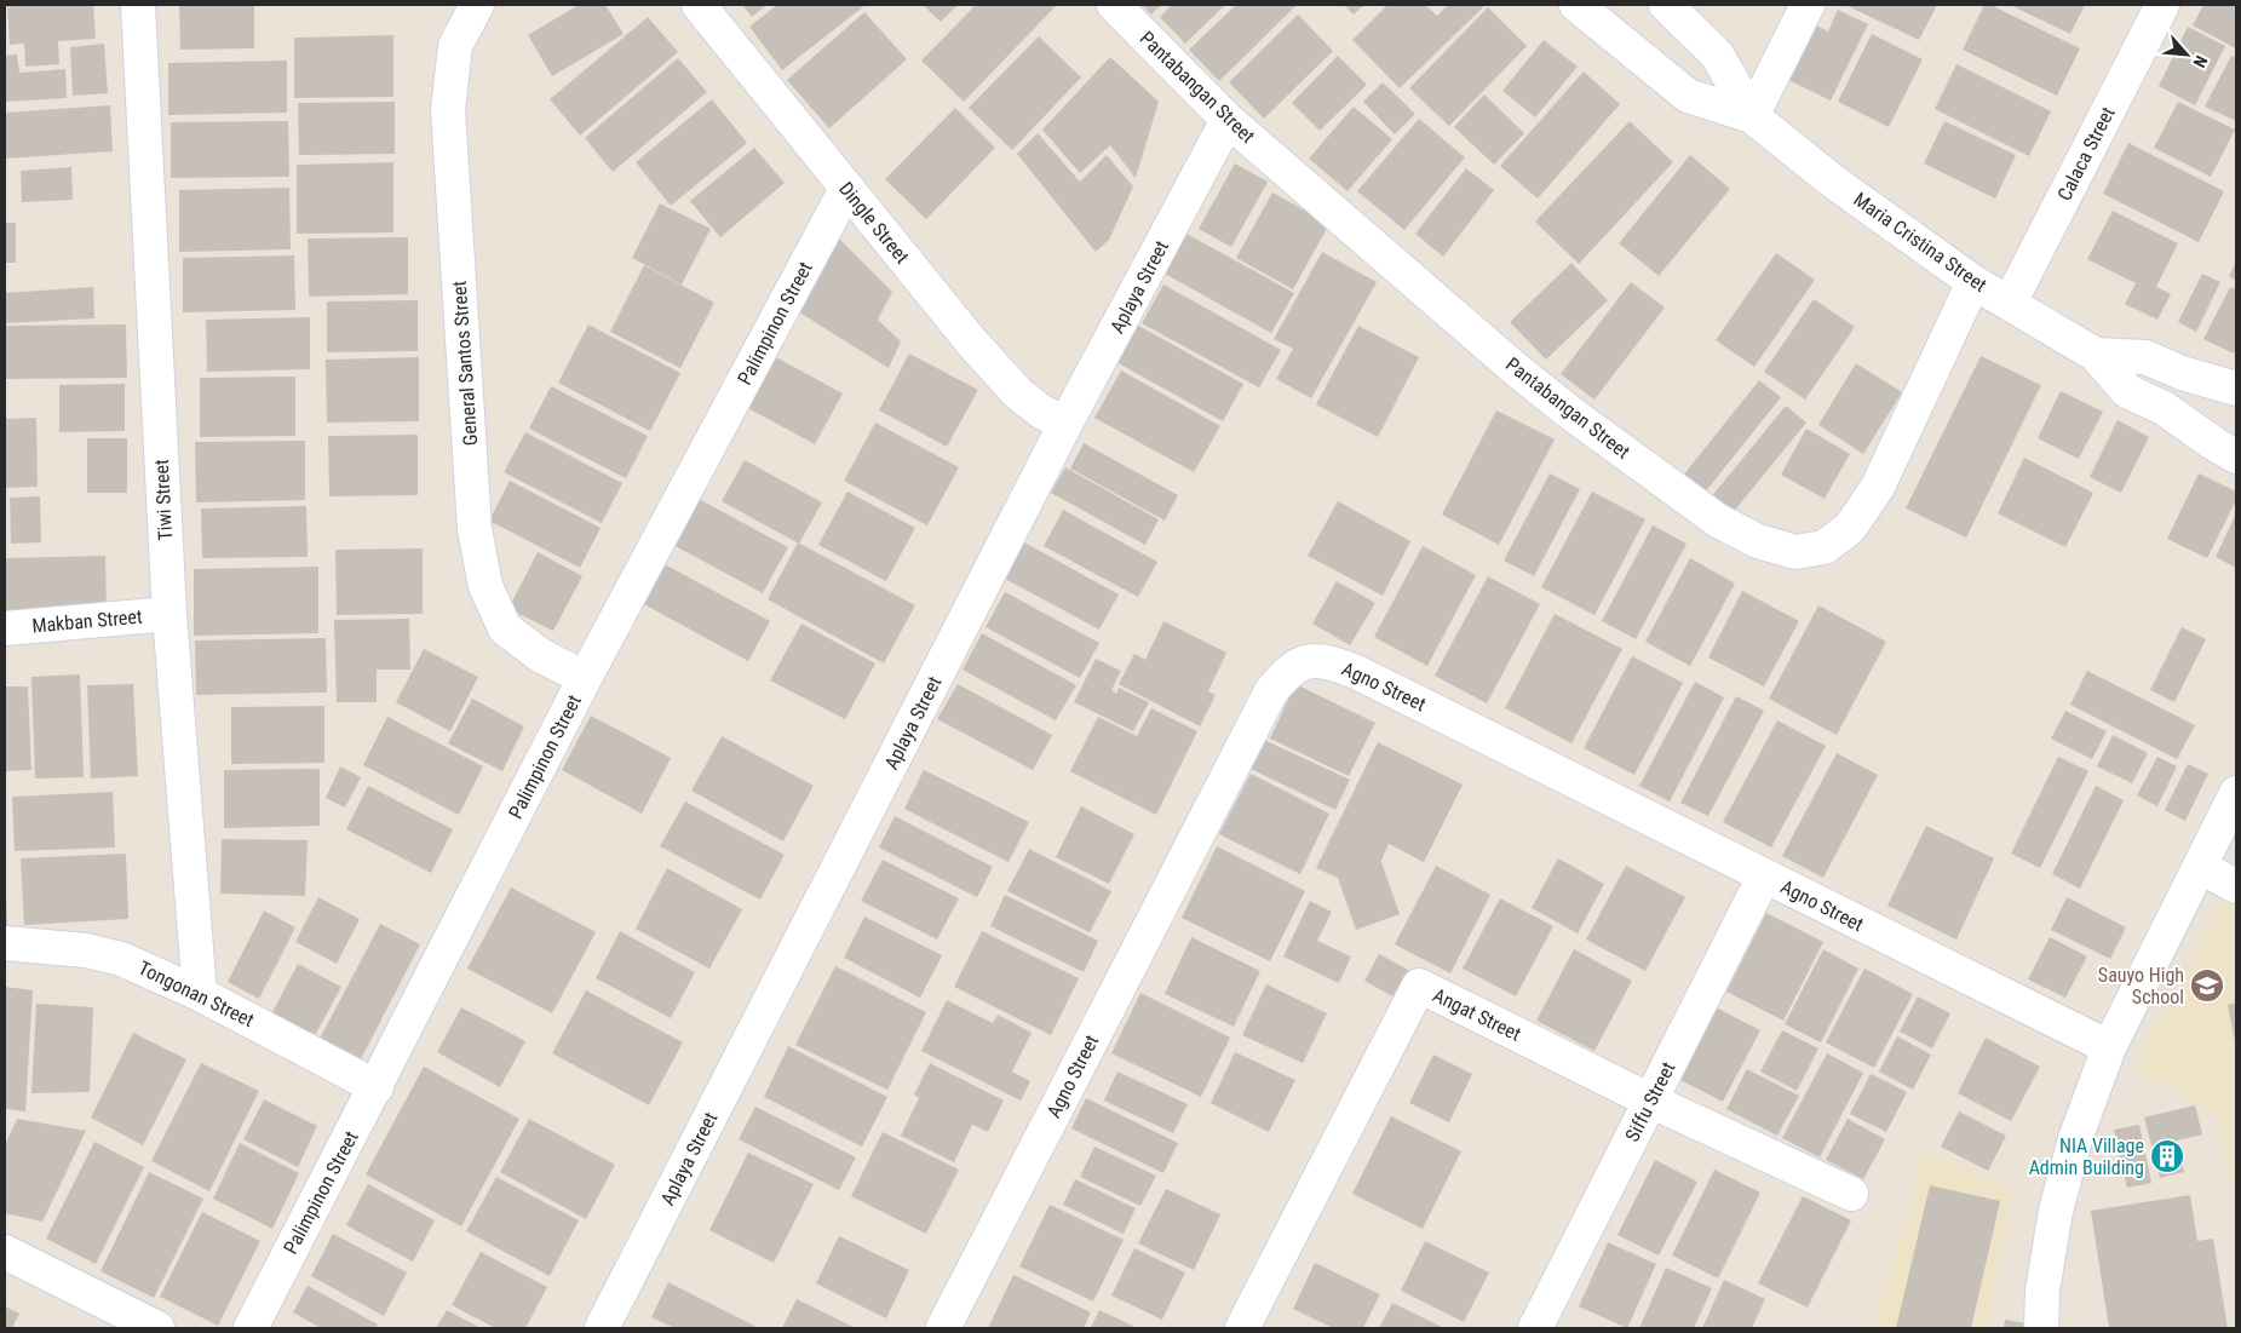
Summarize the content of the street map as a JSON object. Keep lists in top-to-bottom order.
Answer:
{
  "streets": {
    "street": [
      "Pantabangan Street",
      "Calaca Street",
      "Dingle Street",
      "Maria Cristina Street",
      "Aplaya Street",
      "Palimpinon Street",
      "General Santos Street",
      "Tiwi Street",
      "Makban Street",
      "Agno Street",
      "Tongonan Street",
      "Angat Street",
      "Siffu Street"
    ]
  },
  "crossings": [
    ["Pantabangan Street", "Maria Cristina Street"],
    ["Pantabangan Street", "Aplaya Street"],
    ["Calaca Street", "Maria Cristina Street"],
    ["Dingle Street", "Aplaya Street"],
    ["Dingle Street", "Palimpinon Street"],
    ["Palimpinon Street", "General Santos Street"],
    ["Palimpinon Street", "Tongonan Street"],
    ["Tiwi Street", "Makban Street"],
    ["Tiwi Street", "Tongonan Street"],
    ["Agno Street", "Siffu Street"],
    ["Angat Street", "Siffu Street"]
  ],
  "places": {
    "school or university": ["Sauyo High School"],
    "building": ["NIA Village Admin Building"]
  },
  "north": "bottom right"
}
